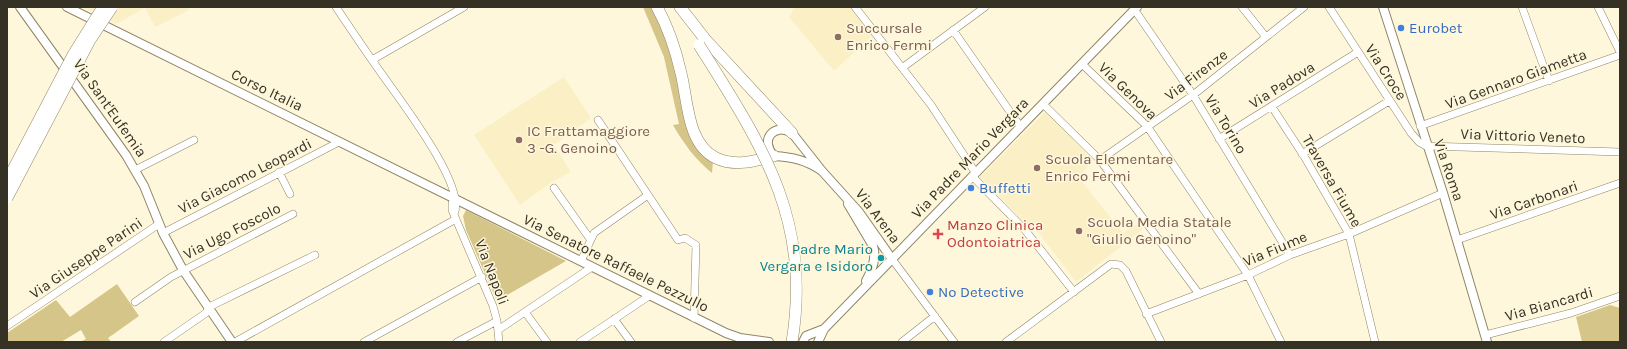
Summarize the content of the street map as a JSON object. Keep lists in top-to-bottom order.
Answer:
{
  "streets": {
    "street": [
      "Via Croce",
      "Via Firenze",
      "Via Gennaro Giametta",
      "Via Padova",
      "Corso Italia",
      "Via Genova",
      "Via Sant'Eufemia",
      "Via Torino",
      "Via Vittorio Veneto",
      "Via Padre Mario Vergara",
      "Via Roma",
      "Via Giacomo Leopardi",
      "Traversa Fiume",
      "Via Carbonari",
      "Via Arena",
      "Via Ugo Foscolo",
      "Via Fiume",
      "Via Giuseppe Parini",
      "Via Senatore Raffaele Pezzullo",
      "Via Napoli",
      "Via Biancardi"
    ]
  },
  "crossings": [
    ["Via Croce", "Via Padova"],
    ["Via Croce", "Via Vittorio Veneto"],
    ["Via Croce", "Via Roma"],
    ["Via Firenze", "Via Genova"],
    ["Via Firenze", "Via Torino"],
    ["Via Gennaro Giametta", "Via Roma"],
    ["Via Padova", "Via Torino"],
    ["Via Padova", "Traversa Fiume"],
    ["Corso Italia", "Via Giacomo Leopardi"],
    ["Corso Italia", "Via Senatore Raffaele Pezzullo"],
    ["Corso Italia", "Via Napoli"],
    ["Via Genova", "Via Padre Mario Vergara"],
    ["Via Genova", "Via Fiume"],
    ["Via Sant'Eufemia", "Via Giacomo Leopardi"],
    ["Via Sant'Eufemia", "Via Ugo Foscolo"],
    ["Via Sant'Eufemia", "Via Giuseppe Parini"],
    ["Via Torino", "Via Padre Mario Vergara"],
    ["Via Torino", "Via Fiume"],
    ["Via Vittorio Veneto", "Via Roma"],
    ["Via Padre Mario Vergara", "Via Arena"],
    ["Via Roma", "Via Carbonari"],
    ["Via Roma", "Via Fiume"],
    ["Via Roma", "Via Biancardi"],
    ["Traversa Fiume", "Via Fiume"],
    ["Via Senatore Raffaele Pezzullo", "Via Napoli"]
  ],
  "places": {
    "other": [
      "Eurobet",
      "Succursale Enrico Fermi",
      "IC Frattamaggiore 3 -G. Genoino",
      "Scuola Elementare Enrico Fermi",
      "Buffetti",
      "Scuola Media Statale \"Giulio Genoino\"",
      "Padre Mario Vergara e Isidoro",
      "No Detective"
    ],
    "health": ["Manzo Clinica Odontoiatrica"]
  }
}
